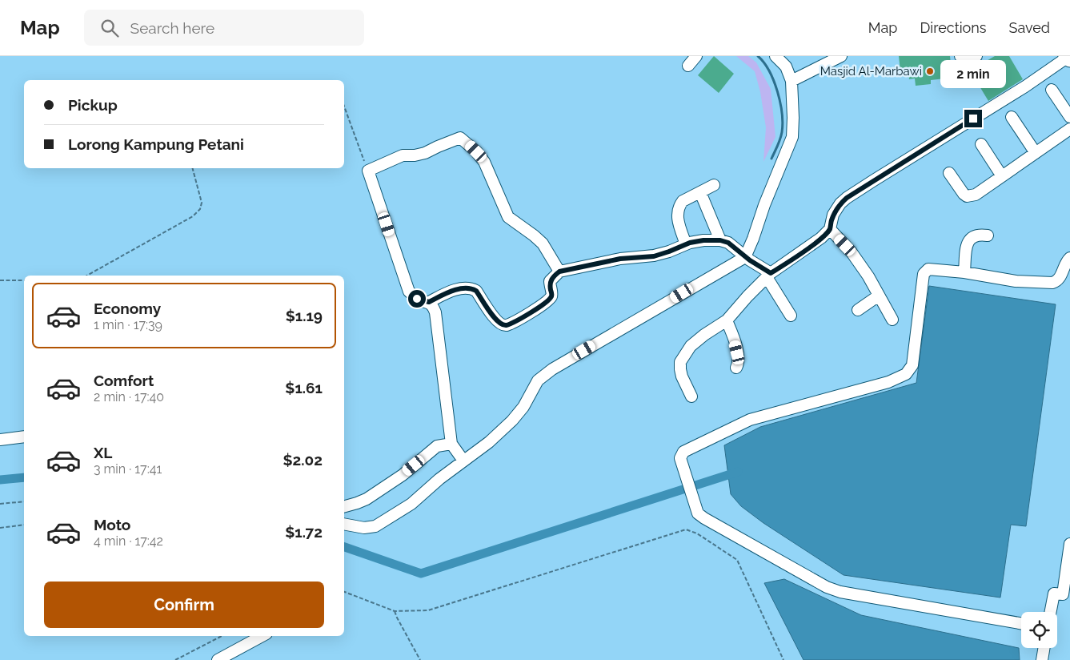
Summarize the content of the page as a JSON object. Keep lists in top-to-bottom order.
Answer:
{
  "places": ["Masjid Al-Marbawi"],
  "page": {
    "header": "Map",
    "search": "Search here",
    "nav": ["Map", "Directions", "Saved"],
    "bubble": "2 min",
    "banner": ["Pickup", "Lorong Kampung Petani"],
    "list": [
      {
        "name": "Economy",
        "note": "1 min · 17:39",
        "value": "$1.19"
      },
      {
        "name": "Comfort",
        "note": "2 min · 17:40",
        "value": "$1.61"
      },
      {
        "name": "XL",
        "note": "3 min · 17:41",
        "value": "$2.02"
      },
      {
        "name": "Moto",
        "note": "4 min · 17:42",
        "value": "$1.72"
      }
    ],
    "buttons": "Confirm"
  }
}
